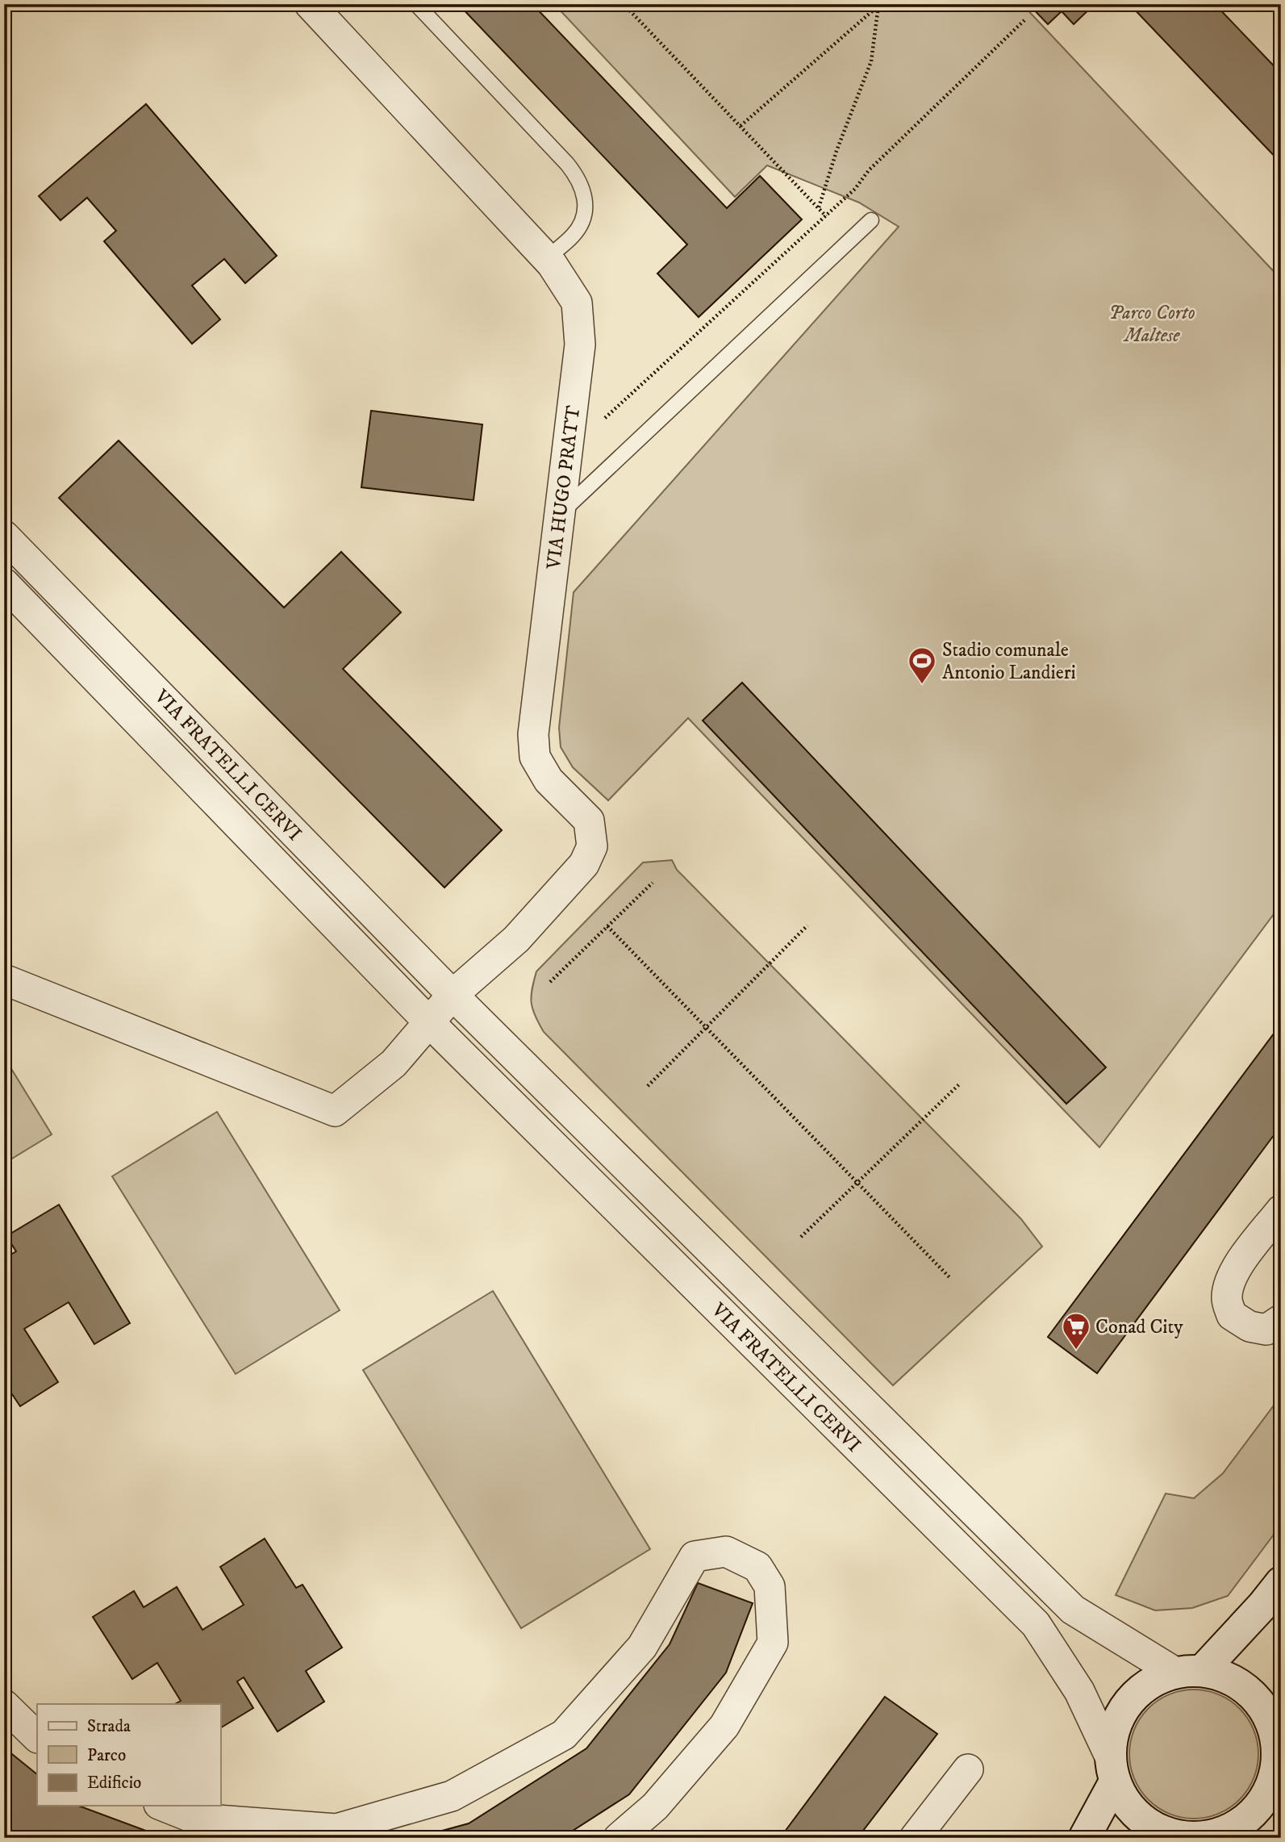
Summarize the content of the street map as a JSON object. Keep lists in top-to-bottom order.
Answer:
{
  "streets": {
    "street": ["VIA HUGO PRATT", "VIA FRATELLI CERVI"]
  },
  "crossings": [
    ["VIA HUGO PRATT", "VIA FRATELLI CERVI"]
  ],
  "parks": ["Parco Corto Maltese"],
  "places": {
    "sports": ["Stadio comunale Antonio Landieri"],
    "supermarket": ["Conad City"]
  },
  "legend": ["Strada", "Parco", "Edificio"]
}
